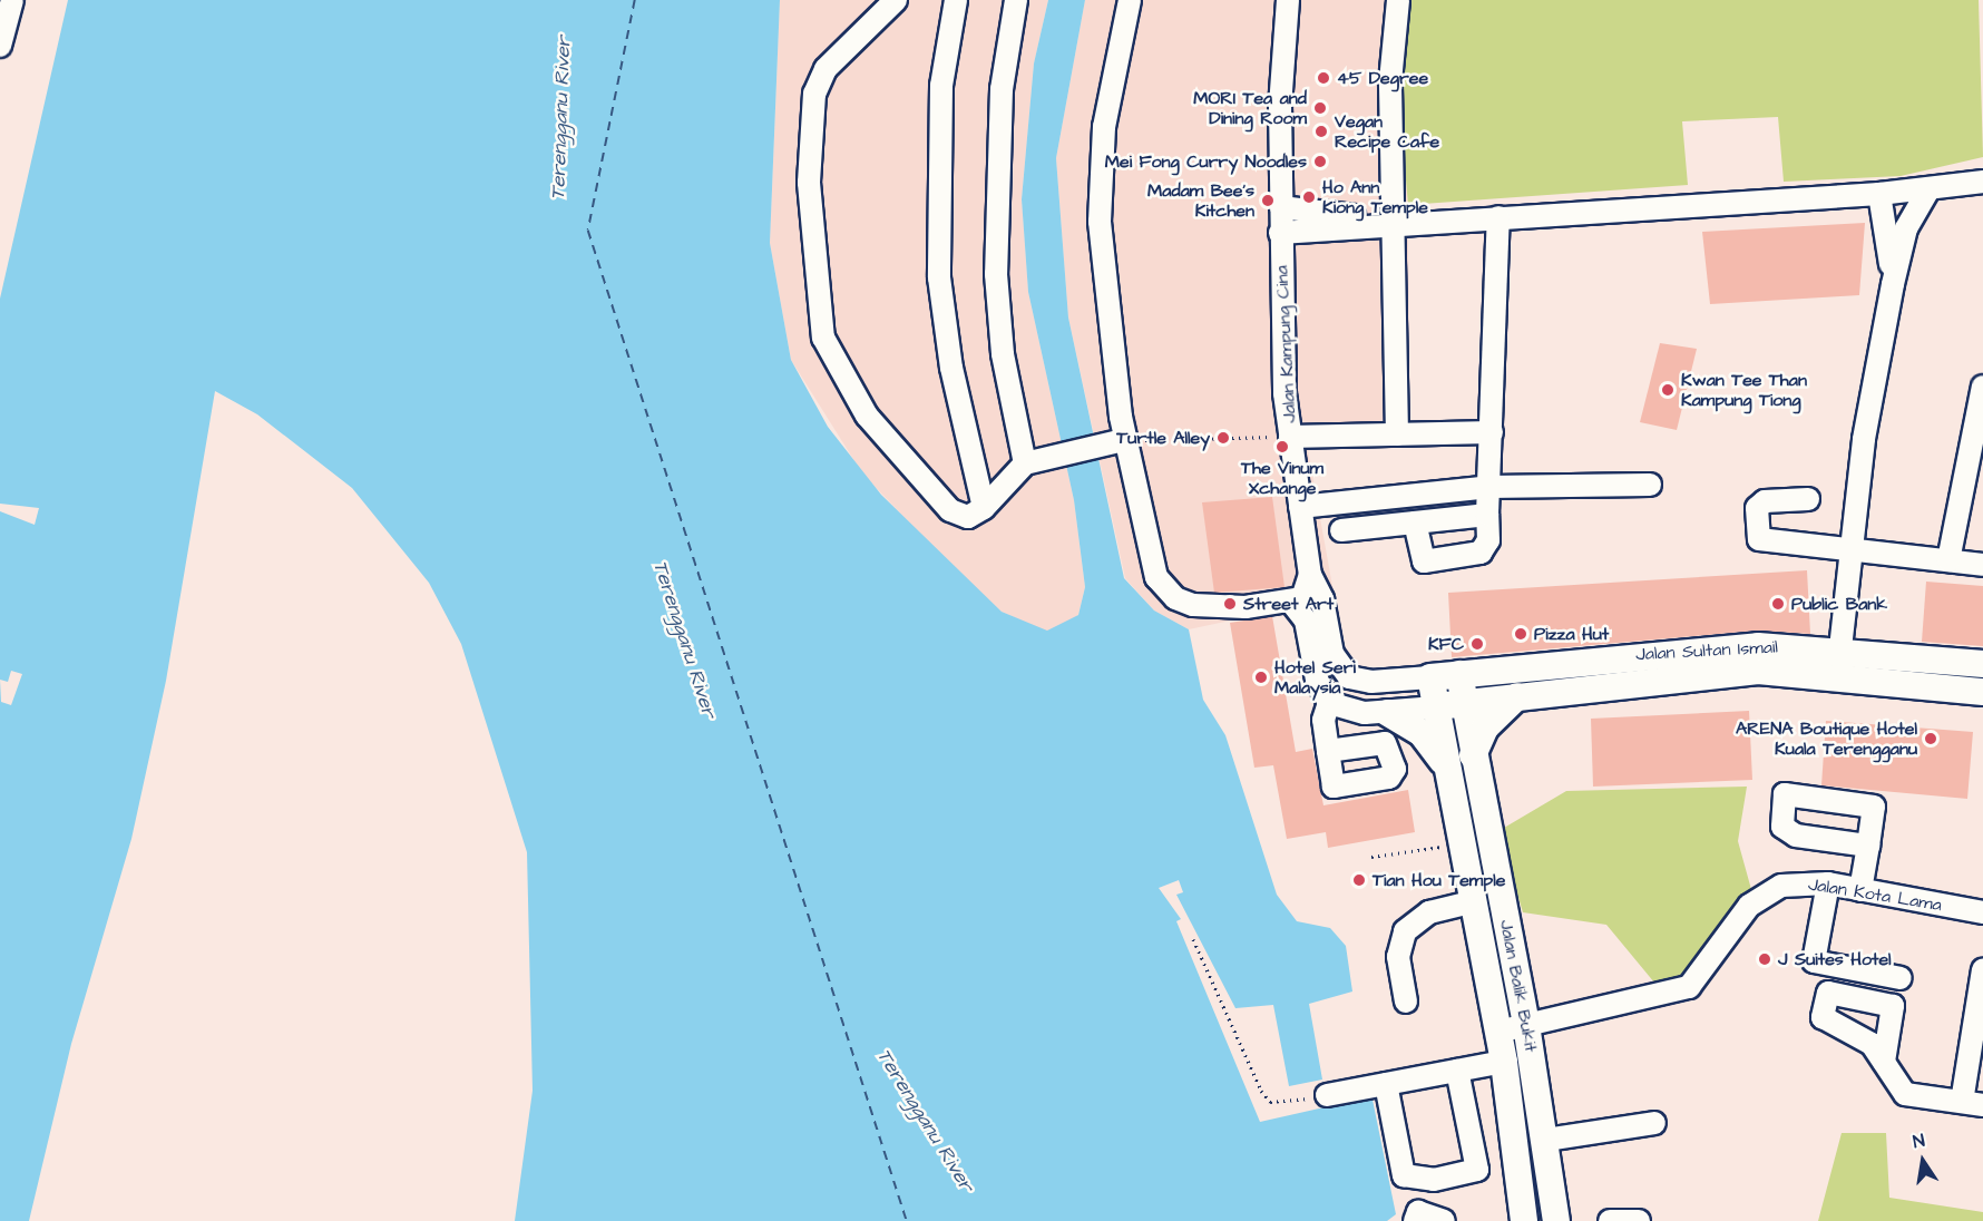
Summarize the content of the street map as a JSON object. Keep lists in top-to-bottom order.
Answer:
{
  "streets": {
    "main road": ["Jalan Sultan Ismail", "Jalan Balik Bukit"],
    "street": ["Jalan Kampung Cina", "Jalan Kota Lama"]
  },
  "crossings": [
    ["Jalan Kampung Cina", "Jalan Sultan Ismail"],
    ["Jalan Kampung Cina", "Jalan Balik Bukit"],
    ["Jalan Sultan Ismail", "Jalan Balik Bukit"],
    ["Jalan Kota Lama", "Jalan Balik Bukit"]
  ],
  "water": ["Terengganu River"],
  "places": [
    "45 Degree",
    "MORI Tea and Dining Room",
    "Vegan Recipe Cafe",
    "Mei Fong Curry Noodles",
    "Ho Ann Kiong Temple",
    "Madam Bee's Kitchen",
    "Kwan Tee Than Kampung Tiong",
    "Turtle Alley",
    "The Vinum Xchange",
    "Street Art",
    "Public Bank",
    "Pizza Hut",
    "KFC",
    "Hotel Seri Malaysia",
    "ARENA Boutique Hotel Kuala Terengganu",
    "Tian Hou Temple",
    "J Suites Hotel"
  ],
  "north": "top"
}
